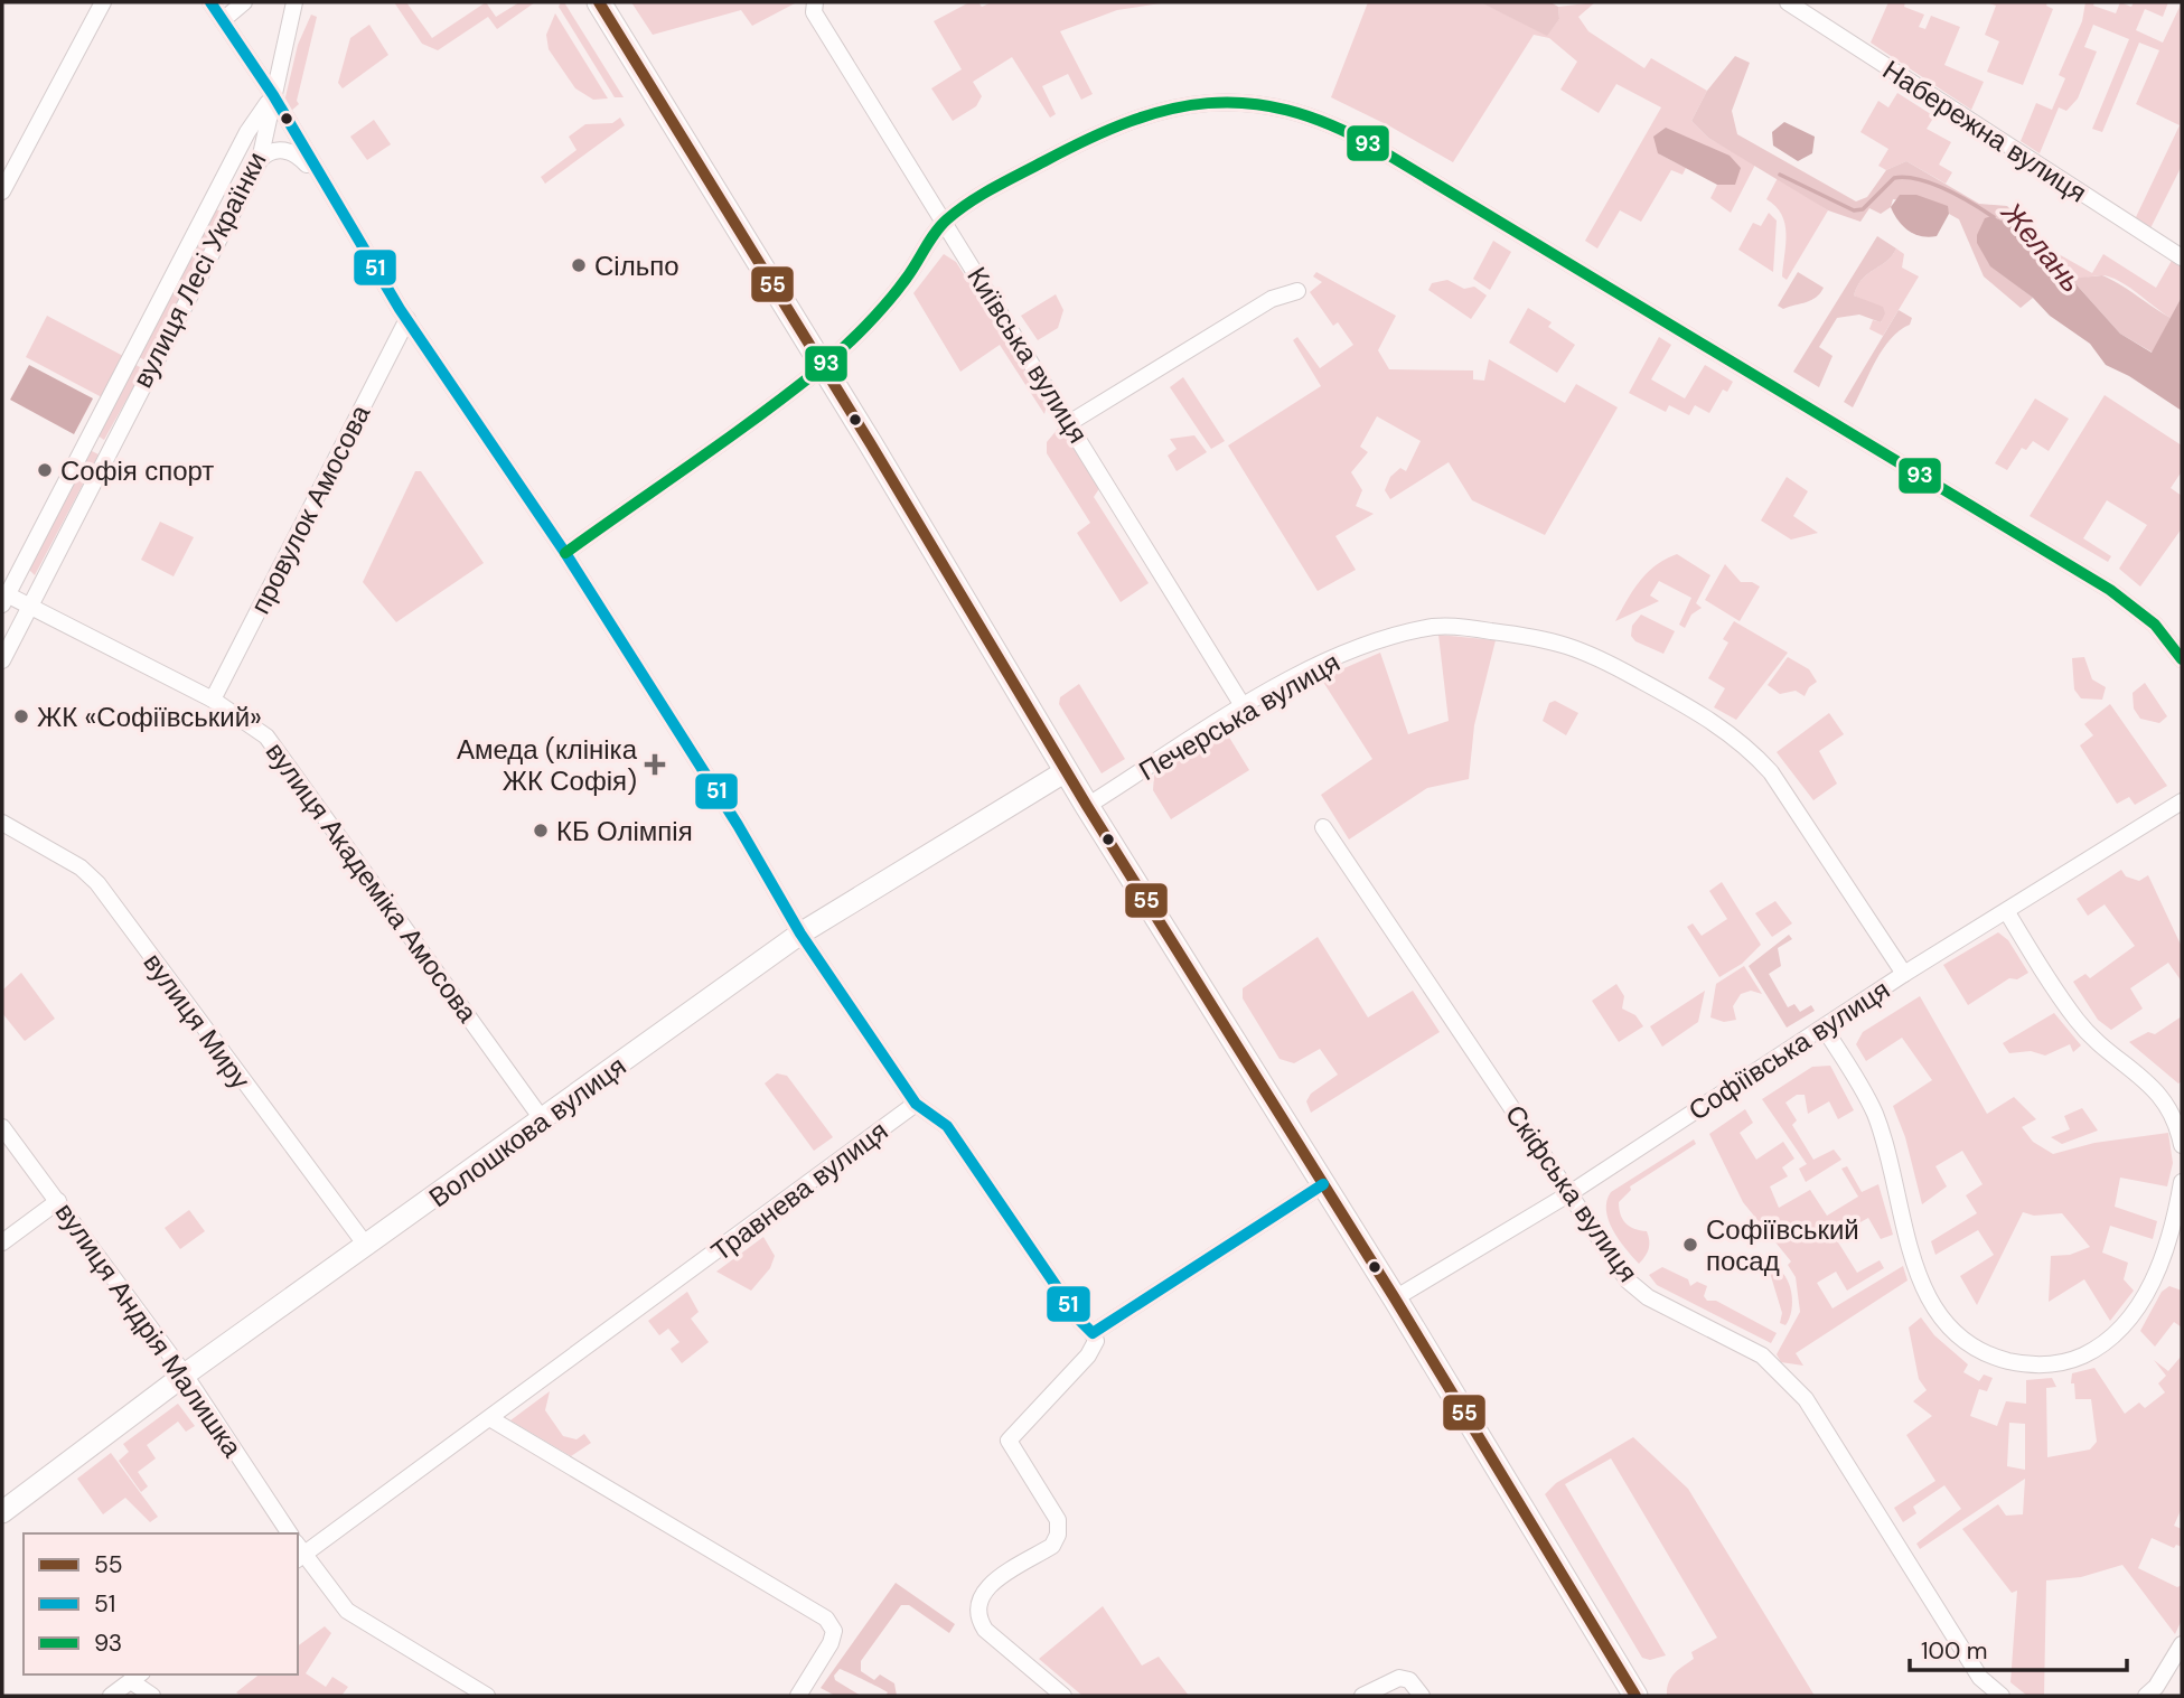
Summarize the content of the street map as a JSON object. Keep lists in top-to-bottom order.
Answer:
{
  "streets": {
    "street": [
      "Набережна вулиця",
      "вулиця Лесі Українки",
      "Київська вулиця",
      "провулок Амосова",
      "Печерська вулиця",
      "вулиця Академіка Амосова",
      "вулиця Миру",
      "Софіївська вулиця",
      "Волошкова вулиця",
      "Травнева вулиця",
      "Скіфська вулиця",
      "вулиця Андрія Малишка"
    ]
  },
  "crossings": [
    ["вулиця Лесі Українки", "вулиця Академіка Амосова"],
    ["Київська вулиця", "Печерська вулиця"],
    ["провулок Амосова", "вулиця Академіка Амосова"],
    ["Печерська вулиця", "Софіївська вулиця"],
    ["вулиця Академіка Амосова", "Волошкова вулиця"],
    ["вулиця Миру", "Волошкова вулиця"],
    ["Софіївська вулиця", "Скіфська вулиця"],
    ["Волошкова вулиця", "вулиця Андрія Малишка"]
  ],
  "water": ["Желань"],
  "places": {
    "other": [
      "Сільпо",
      "Софія спорт",
      "ЖК «Софіївський»",
      "КБ Олімпія",
      "Софіївський посад"
    ],
    "health": ["Амеда (клініка ЖК Софія)"]
  },
  "lines": ["transit line 55", "transit line 51", "transit line 93"],
  "legend": ["55", "51", "93"],
  "scale_bar": "100 m"
}
